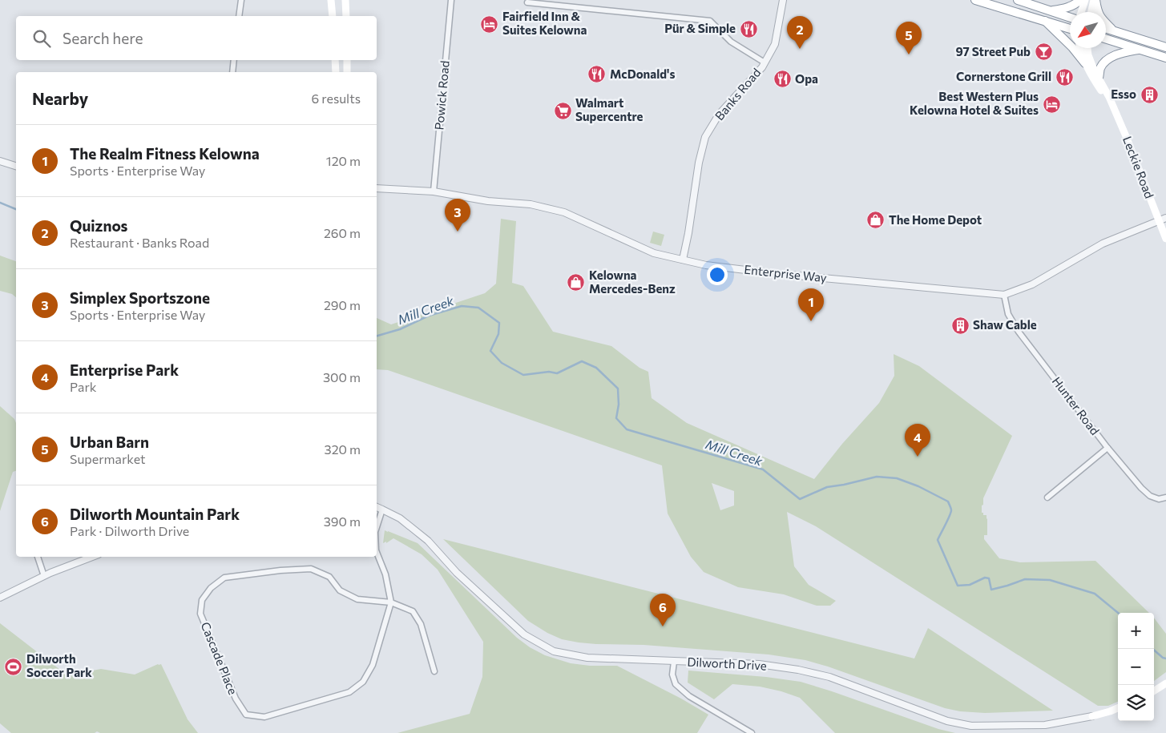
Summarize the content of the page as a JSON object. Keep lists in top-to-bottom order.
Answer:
{
  "streets": {
    "main road": ["Leckie Road", "Dilworth Drive"],
    "street": [
      "Banks Road",
      "Powick Road",
      "Enterprise Way",
      "Hunter Road",
      "Cascade Place"
    ]
  },
  "crossings": [
    ["Banks Road", "Enterprise Way"],
    ["Powick Road", "Enterprise Way"],
    ["Leckie Road", "Enterprise Way"],
    ["Enterprise Way", "Hunter Road"],
    ["Cascade Place", "Dilworth Drive"]
  ],
  "water": ["Mill Creek"],
  "places": {
    "hotel": ["Fairfield Inn & Suites Kelowna", "Best Western Plus Kelowna Hotel & Suites"],
    "restaurant": [
      "Pür & Simple",
      "McDonald's",
      "Cornerstone Grill",
      "Opa"
    ],
    "bar": ["97 Street Pub"],
    "building": ["Esso", "Shaw Cable"],
    "supermarket": ["Walmart Supercentre"],
    "shop": ["The Home Depot", "Kelowna Mercedes-Benz"],
    "sports": ["Dilworth Soccer Park"]
  },
  "north": "bottom left",
  "page": {
    "pins": [
      "2",
      "5",
      "3",
      "1",
      "4",
      "6"
    ],
    "search": "Search here",
    "heading": ["Nearby", "6 results"],
    "list": [
      {
        "mark": "1",
        "name": "The Realm Fitness Kelowna",
        "note": "Sports · Enterprise Way",
        "value": "120 m"
      },
      {
        "mark": "2",
        "name": "Quiznos",
        "note": "Restaurant · Banks Road",
        "value": "260 m"
      },
      {
        "mark": "3",
        "name": "Simplex Sportszone",
        "note": "Sports · Enterprise Way",
        "value": "290 m"
      },
      {
        "mark": "4",
        "name": "Enterprise Park",
        "note": "Park",
        "value": "300 m"
      },
      {
        "mark": "5",
        "name": "Urban Barn",
        "note": "Supermarket",
        "value": "320 m"
      },
      {
        "mark": "6",
        "name": "Dilworth Mountain Park",
        "note": "Park · Dilworth Drive",
        "value": "390 m"
      }
    ],
    "map_buttons": ["+", "−"]
  }
}
